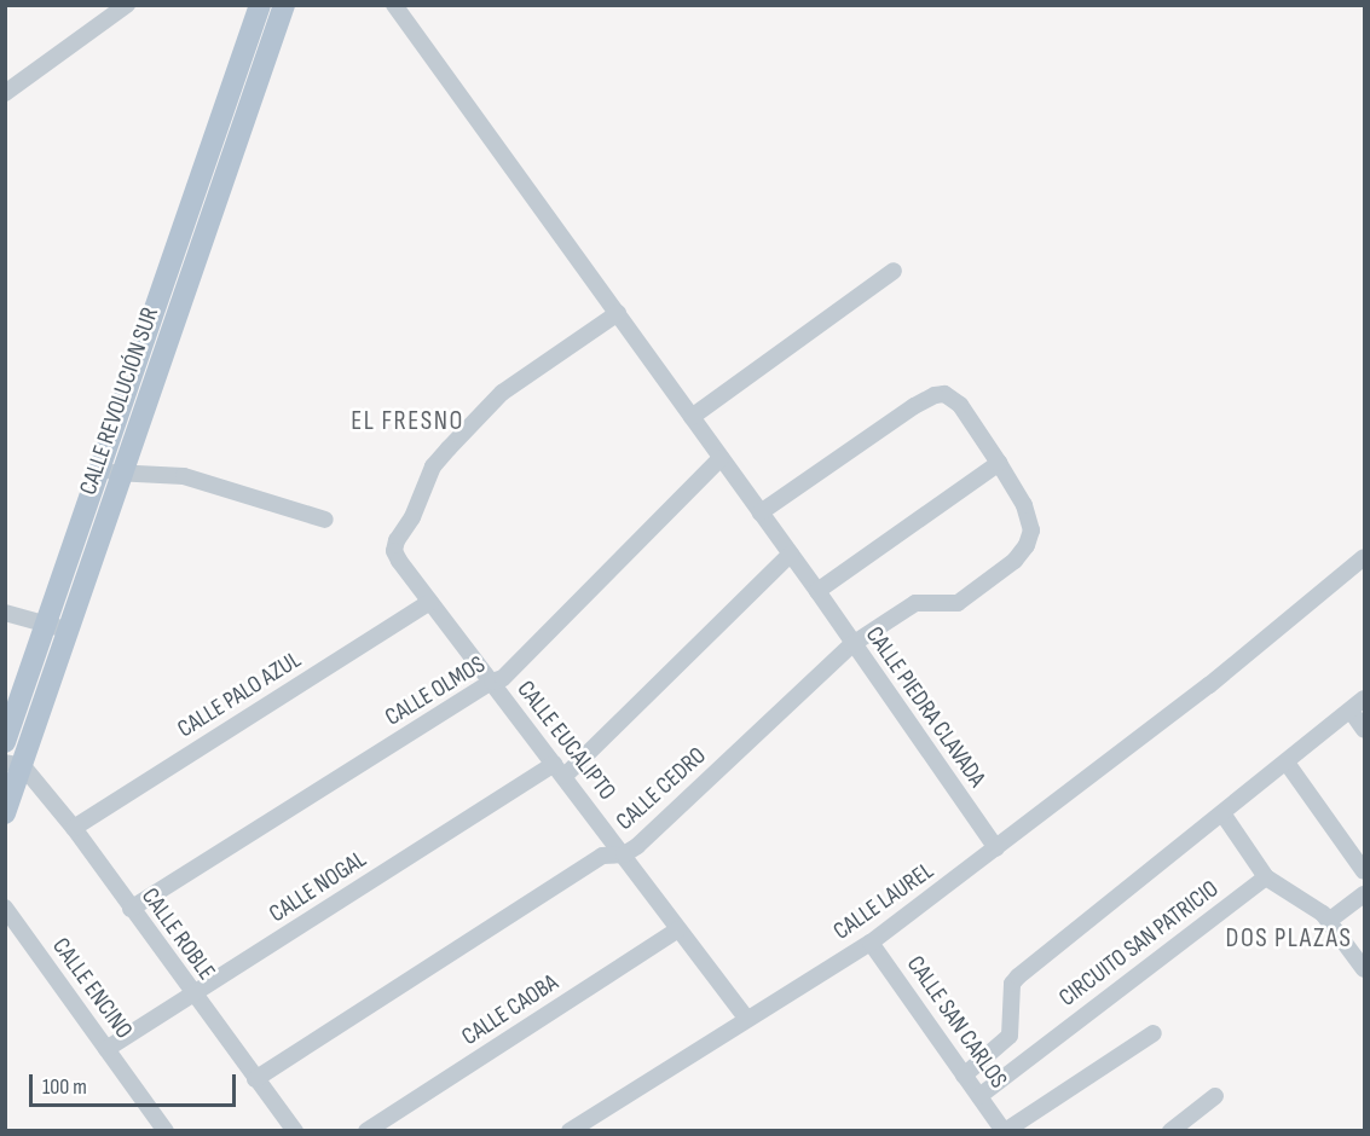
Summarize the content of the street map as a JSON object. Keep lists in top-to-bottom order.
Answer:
{
  "streets": {
    "main road": ["CALLE REVOLUCIÓN SUR"],
    "street": [
      "CALLE OLMOS",
      "CALLE PALO AZUL",
      "CALLE PIEDRA CLAVADA",
      "CALLE EUCALIPTO",
      "CALLE CEDRO",
      "CALLE NOGAL",
      "CALLE LAUREL",
      "CALLE ROBLE",
      "CIRCUITO SAN PATRICIO",
      "CALLE ENCINO",
      "CALLE CAOBA",
      "CALLE SAN CARLOS"
    ]
  },
  "crossings": [
    ["CALLE REVOLUCIÓN SUR", "CALLE ROBLE"],
    ["CALLE OLMOS", "CALLE PIEDRA CLAVADA"],
    ["CALLE OLMOS", "CALLE EUCALIPTO"],
    ["CALLE OLMOS", "CALLE ROBLE"],
    ["CALLE PALO AZUL", "CALLE EUCALIPTO"],
    ["CALLE PALO AZUL", "CALLE ROBLE"],
    ["CALLE PIEDRA CLAVADA", "CALLE EUCALIPTO"],
    ["CALLE PIEDRA CLAVADA", "CALLE CEDRO"],
    ["CALLE PIEDRA CLAVADA", "CALLE NOGAL"],
    ["CALLE PIEDRA CLAVADA", "CALLE LAUREL"],
    ["CALLE EUCALIPTO", "CALLE CEDRO"],
    ["CALLE EUCALIPTO", "CALLE NOGAL"],
    ["CALLE EUCALIPTO", "CALLE LAUREL"],
    ["CALLE EUCALIPTO", "CALLE CAOBA"],
    ["CALLE CEDRO", "CALLE ROBLE"],
    ["CALLE NOGAL", "CALLE ROBLE"],
    ["CALLE NOGAL", "CALLE ENCINO"],
    ["CALLE LAUREL", "CALLE SAN CARLOS"],
    ["CIRCUITO SAN PATRICIO", "CALLE SAN CARLOS"]
  ],
  "districts": ["EL FRESNO", "DOS PLAZAS"],
  "scale_bar": "100 m"
}
